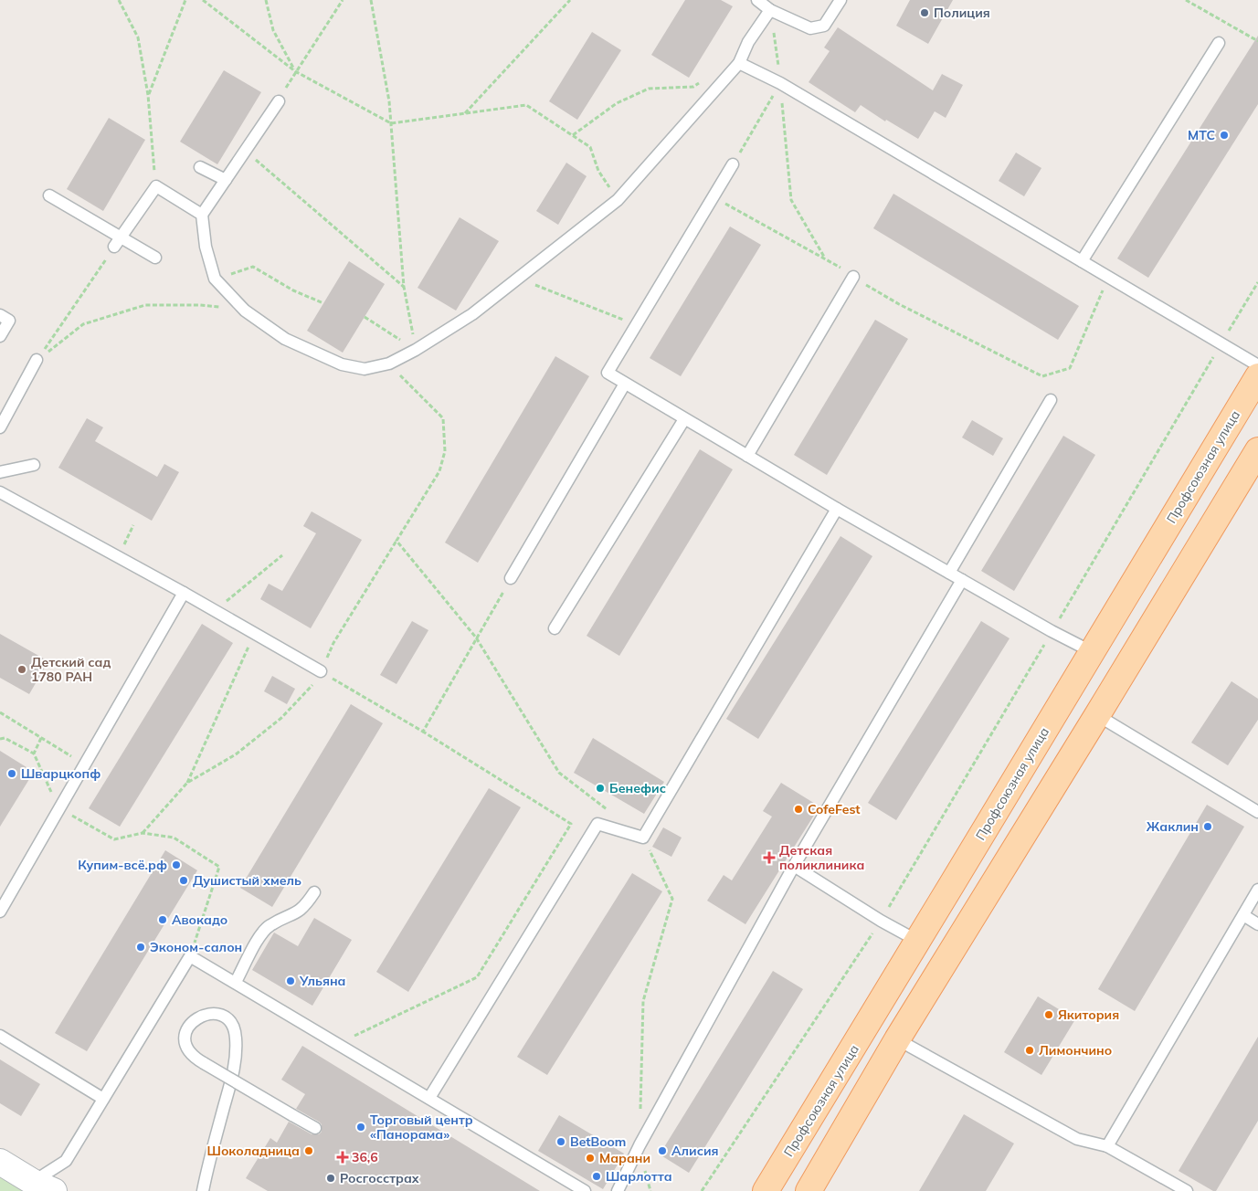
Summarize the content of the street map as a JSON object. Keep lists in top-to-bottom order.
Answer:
{
  "streets": {
    "main road": ["Профсоюзная улица"]
  },
  "places": {
    "other": [
      "Полиция",
      "МТС",
      "Детский сад 1780 РАН",
      "Шварцкопф",
      "Бенефис",
      "CofeFest",
      "Жаклин",
      "Купим-всё.рф",
      "Душистый хмель",
      "Авокадо",
      "Эконом-салон",
      "Ульяна",
      "Якитория",
      "Лимончино",
      "Торговый центр «Панорама»",
      "BetBoom",
      "Шоколадница",
      "Алисия",
      "Марани",
      "Шарлотта",
      "Росгосстрах"
    ],
    "health": ["Детская поликлиника", "36,6"]
  }
}
